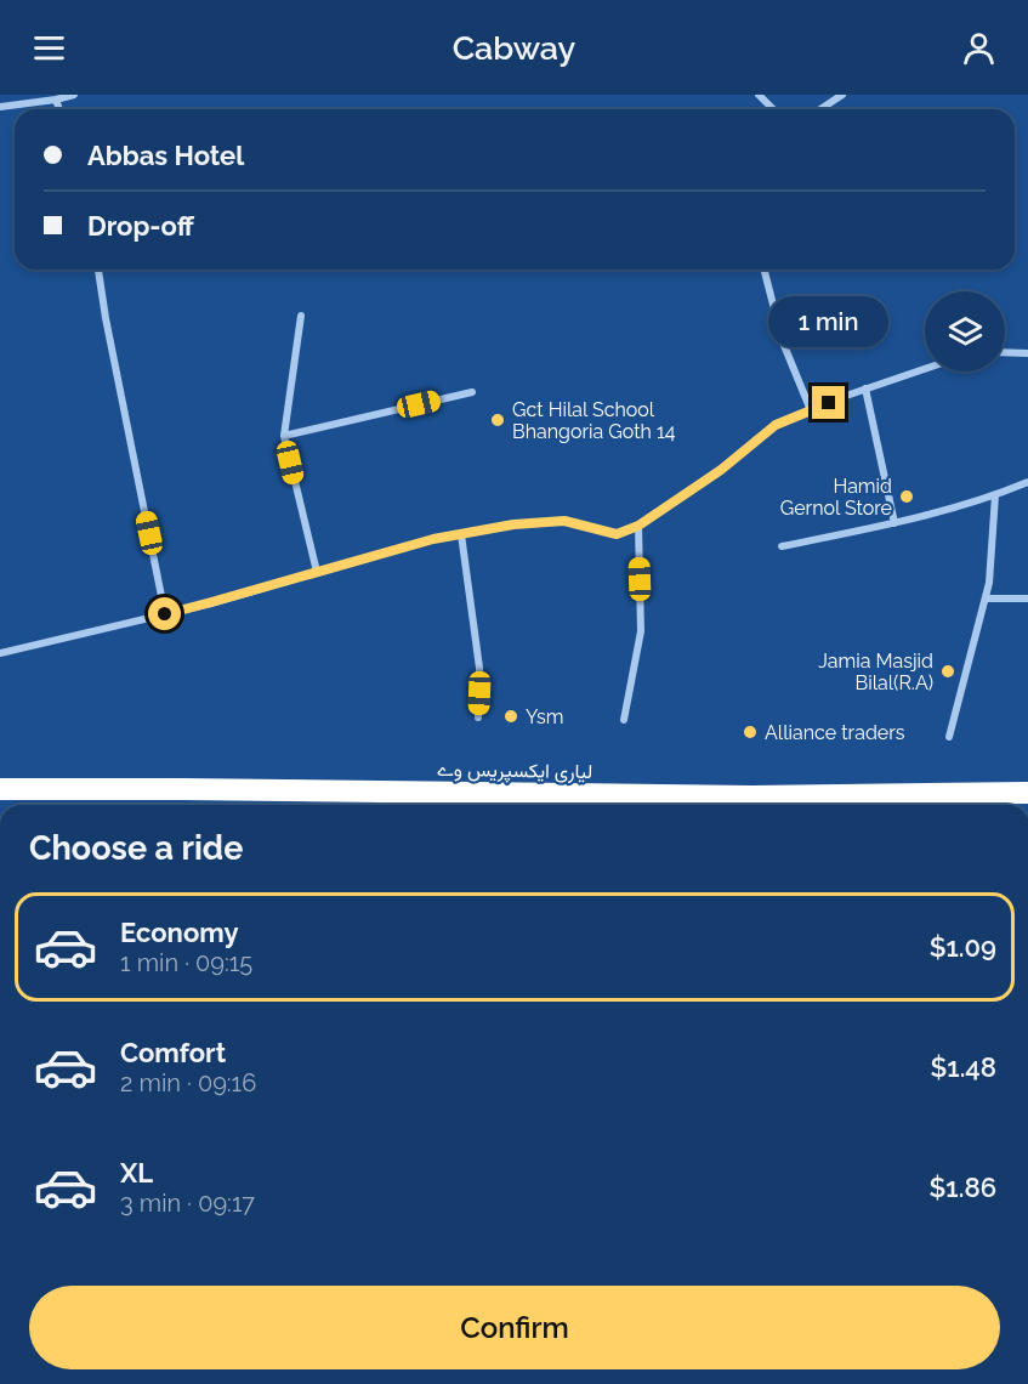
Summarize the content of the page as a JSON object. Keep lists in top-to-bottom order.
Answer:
{
  "streets": {
    "highway": ["لیاری ایکسپریس وے"]
  },
  "places": [
    "Gct Hilal School Bhangoria Goth 14",
    "Hamid Gernol Store",
    "Jamia Masjid Bilal(R.A)",
    "Ysm",
    "Alliance traders"
  ],
  "page": {
    "header": "Cabway",
    "banner": ["Abbas Hotel", "Drop-off"],
    "bubble": "1 min",
    "heading": "Choose a ride",
    "list": [
      {
        "name": "Economy",
        "note": "1 min · 09:15",
        "value": "$1.09"
      },
      {
        "name": "Comfort",
        "note": "2 min · 09:16",
        "value": "$1.48"
      },
      {
        "name": "XL",
        "note": "3 min · 09:17",
        "value": "$1.86"
      }
    ],
    "buttons": "Confirm"
  }
}
